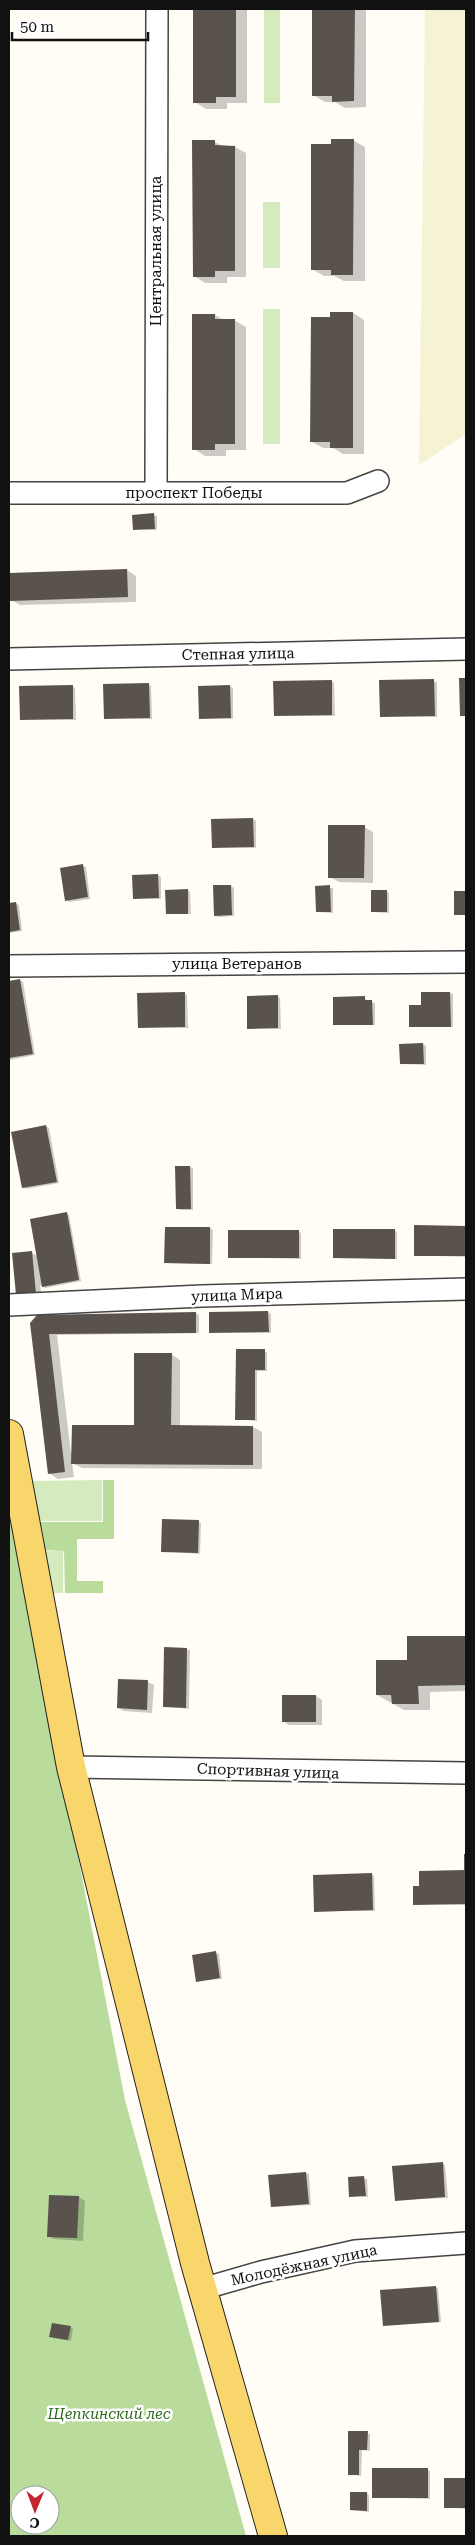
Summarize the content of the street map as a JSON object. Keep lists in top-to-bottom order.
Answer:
{
  "streets": {
    "street": [
      "Центральная улица",
      "проспект Победы",
      "Степная улица",
      "улица Ветеранов",
      "улица Мира",
      "Спортивная улица",
      "Молодёжная улица"
    ]
  },
  "crossings": [
    ["Центральная улица", "проспект Победы"]
  ],
  "parks": ["Щепкинский лес"],
  "scale_bar": "50 m",
  "north": "bottom"
}
